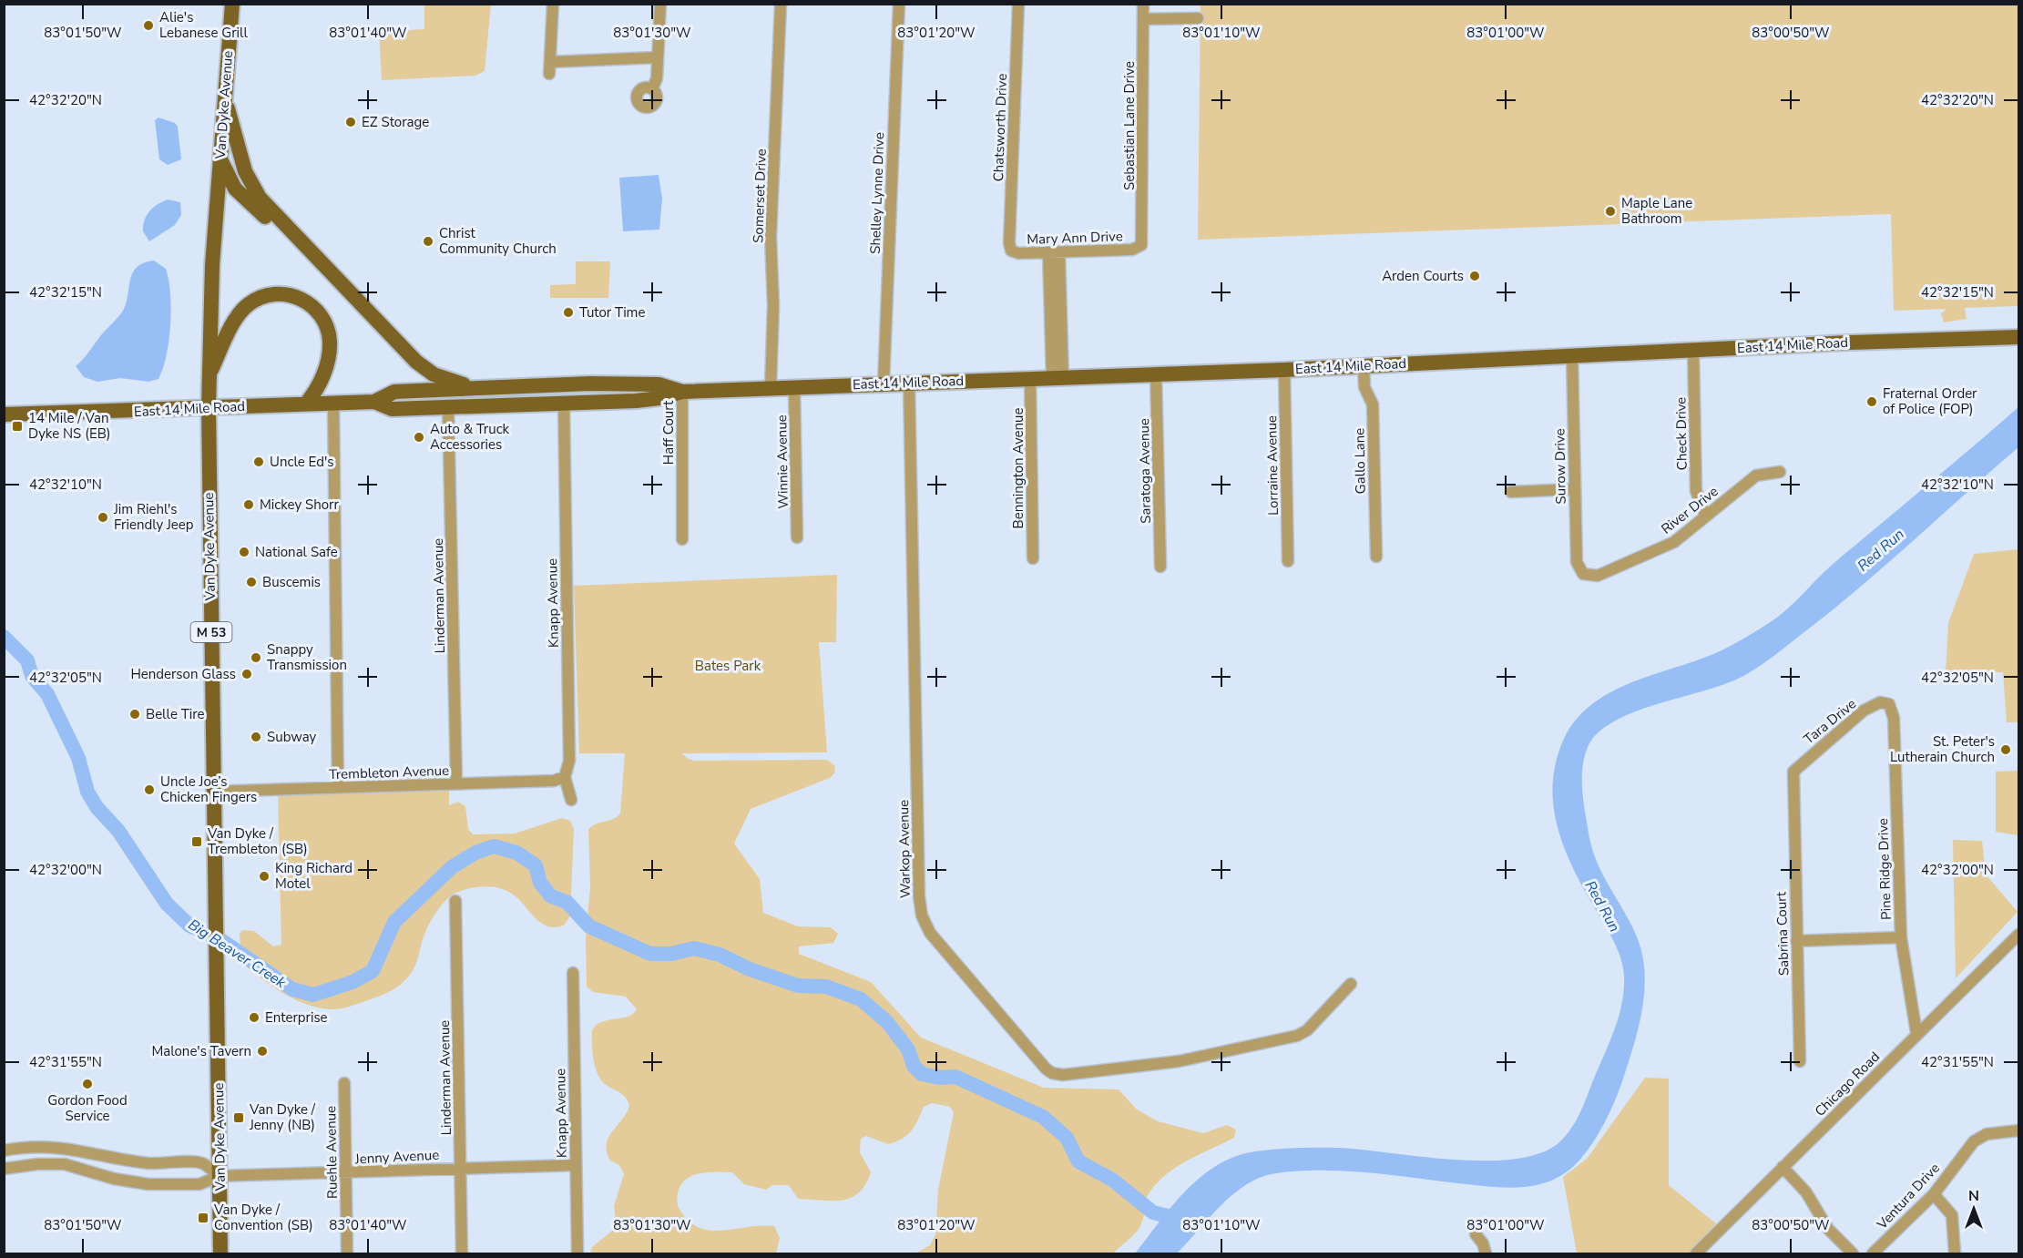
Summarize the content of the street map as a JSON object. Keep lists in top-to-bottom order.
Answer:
{
  "streets": {
    "main road": ["Van Dyke Avenue", "East 14 Mile Road", "M 53"],
    "street": [
      "Sebastian Lane Drive",
      "Chatsworth Drive",
      "Shelley Lynne Drive",
      "Somerset Drive",
      "Mary Ann Drive",
      "Haff Court",
      "Check Drive",
      "Gallo Lane",
      "Winnie Avenue",
      "Lorraine Avenue",
      "Surow Drive",
      "Bennington Avenue",
      "Saratoga Avenue",
      "River Drive",
      "Linderman Avenue",
      "Knapp Avenue",
      "Tara Drive",
      "Trembleton Avenue",
      "Warkop Avenue",
      "Pine Ridge Drive",
      "Sabrina Court",
      "Chicago Road",
      "Ruehle Avenue",
      "Jenny Avenue",
      "Ventura Drive"
    ]
  },
  "crossings": [
    ["Van Dyke Avenue", "East 14 Mile Road"],
    ["Van Dyke Avenue", "Trembleton Avenue"],
    ["Van Dyke Avenue", "Jenny Avenue"],
    ["Sebastian Lane Drive", "Mary Ann Drive"],
    ["Chatsworth Drive", "Mary Ann Drive"],
    ["Shelley Lynne Drive", "East 14 Mile Road"],
    ["Somerset Drive", "East 14 Mile Road"],
    ["East 14 Mile Road", "Haff Court"],
    ["East 14 Mile Road", "Check Drive"],
    ["East 14 Mile Road", "Gallo Lane"],
    ["East 14 Mile Road", "Winnie Avenue"],
    ["East 14 Mile Road", "Lorraine Avenue"],
    ["East 14 Mile Road", "Surow Drive"],
    ["East 14 Mile Road", "Bennington Avenue"],
    ["East 14 Mile Road", "Saratoga Avenue"],
    ["East 14 Mile Road", "Linderman Avenue"],
    ["East 14 Mile Road", "Knapp Avenue"],
    ["East 14 Mile Road", "Warkop Avenue"],
    ["Check Drive", "River Drive"],
    ["Surow Drive", "River Drive"],
    ["Linderman Avenue", "Trembleton Avenue"],
    ["Linderman Avenue", "Jenny Avenue"],
    ["Knapp Avenue", "Trembleton Avenue"],
    ["Knapp Avenue", "Jenny Avenue"],
    ["Tara Drive", "Pine Ridge Drive"],
    ["Tara Drive", "Sabrina Court"],
    ["Pine Ridge Drive", "Chicago Road"],
    ["Ruehle Avenue", "Jenny Avenue"]
  ],
  "water": ["Red Run", "Big Beaver Creek"],
  "parks": ["Bates Park"],
  "places": {
    "other": [
      "Alie's Lebanese Grill",
      "EZ Storage",
      "Maple Lane Bathroom",
      "Christ Community Church",
      "Arden Courts",
      "Tutor Time",
      "Fraternal Order of Police (FOP)",
      "Auto & Truck Accessories",
      "Uncle Ed's",
      "Mickey Shorr",
      "Jim Riehl's Friendly Jeep",
      "National Safe",
      "Buscemis",
      "Snappy Transmission",
      "Henderson Glass",
      "Belle Tire",
      "Subway",
      "St. Peter's Lutherain Church",
      "Uncle Joe’s Chicken Fingers",
      "King Richard Motel",
      "Enterprise",
      "Malone's Tavern",
      "Gordon Food Service"
    ],
    "transit": [
      "14 Mile / Van Dyke NS (EB)",
      "Van Dyke / Trembleton (SB)",
      "Van Dyke / Jenny (NB)",
      "Van Dyke / Convention (SB)"
    ]
  },
  "north": "top",
  "coordinates": [
    "83°01'50\"W",
    "83°01'40\"W",
    "83°01'30\"W",
    "83°01'20\"W",
    "83°01'10\"W",
    "83°01'00\"W",
    "83°00'50\"W",
    "42°32'20\"N",
    "42°32'15\"N",
    "42°32'10\"N",
    "42°32'05\"N",
    "42°32'00\"N",
    "42°31'55\"N"
  ]
}
